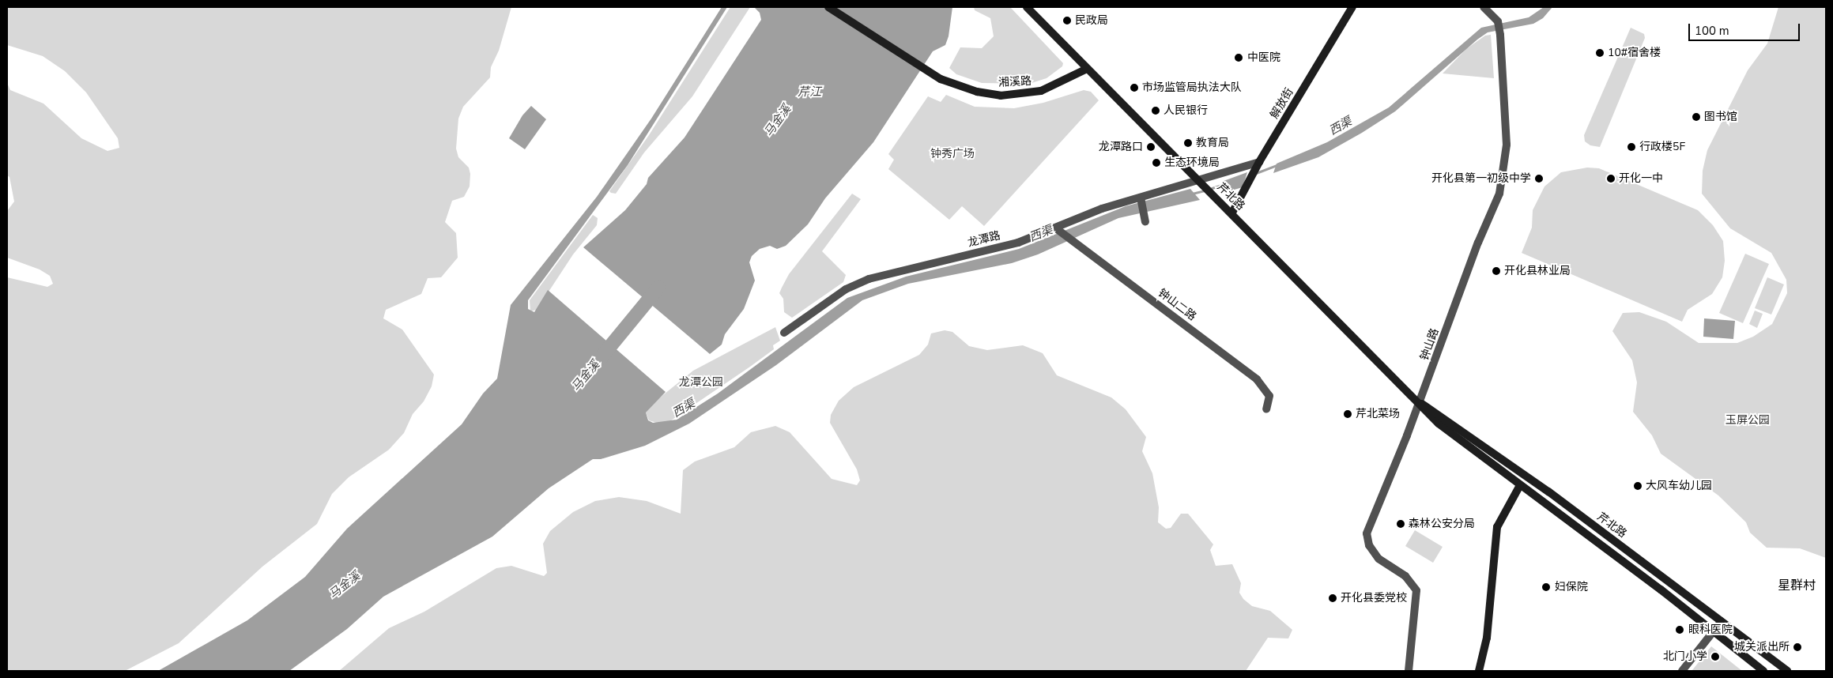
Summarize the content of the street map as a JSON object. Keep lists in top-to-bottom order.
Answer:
{
  "streets": {
    "main road": ["湘溪路", "解放街", "芹北路"],
    "street": ["龙潭路", "钟山二路", "钟山路"]
  },
  "crossings": [
    ["湘溪路", "芹北路"],
    ["解放街", "芹北路"],
    ["解放街", "龙潭路"],
    ["芹北路", "龙潭路"],
    ["芹北路", "钟山路"],
    ["龙潭路", "钟山二路"]
  ],
  "districts": ["星群村"],
  "water": ["芹江", "马金溪", "西渠"],
  "parks": ["钟秀广场", "龙潭公园", "玉屏公园"],
  "places": [
    "民政局",
    "10#宿舍楼",
    "中医院",
    "市场监管局执法大队",
    "人民银行",
    "图书馆",
    "教育局",
    "龙潭路口",
    "行政楼5F",
    "生态环境局",
    "开化县第一初级中学",
    "开化一中",
    "开化县林业局",
    "芹北菜场",
    "大风车幼儿园",
    "森林公安分局",
    "妇保院",
    "开化县委党校",
    "眼科医院",
    "城关派出所",
    "北门小学"
  ],
  "scale_bar": "100 m"
}
